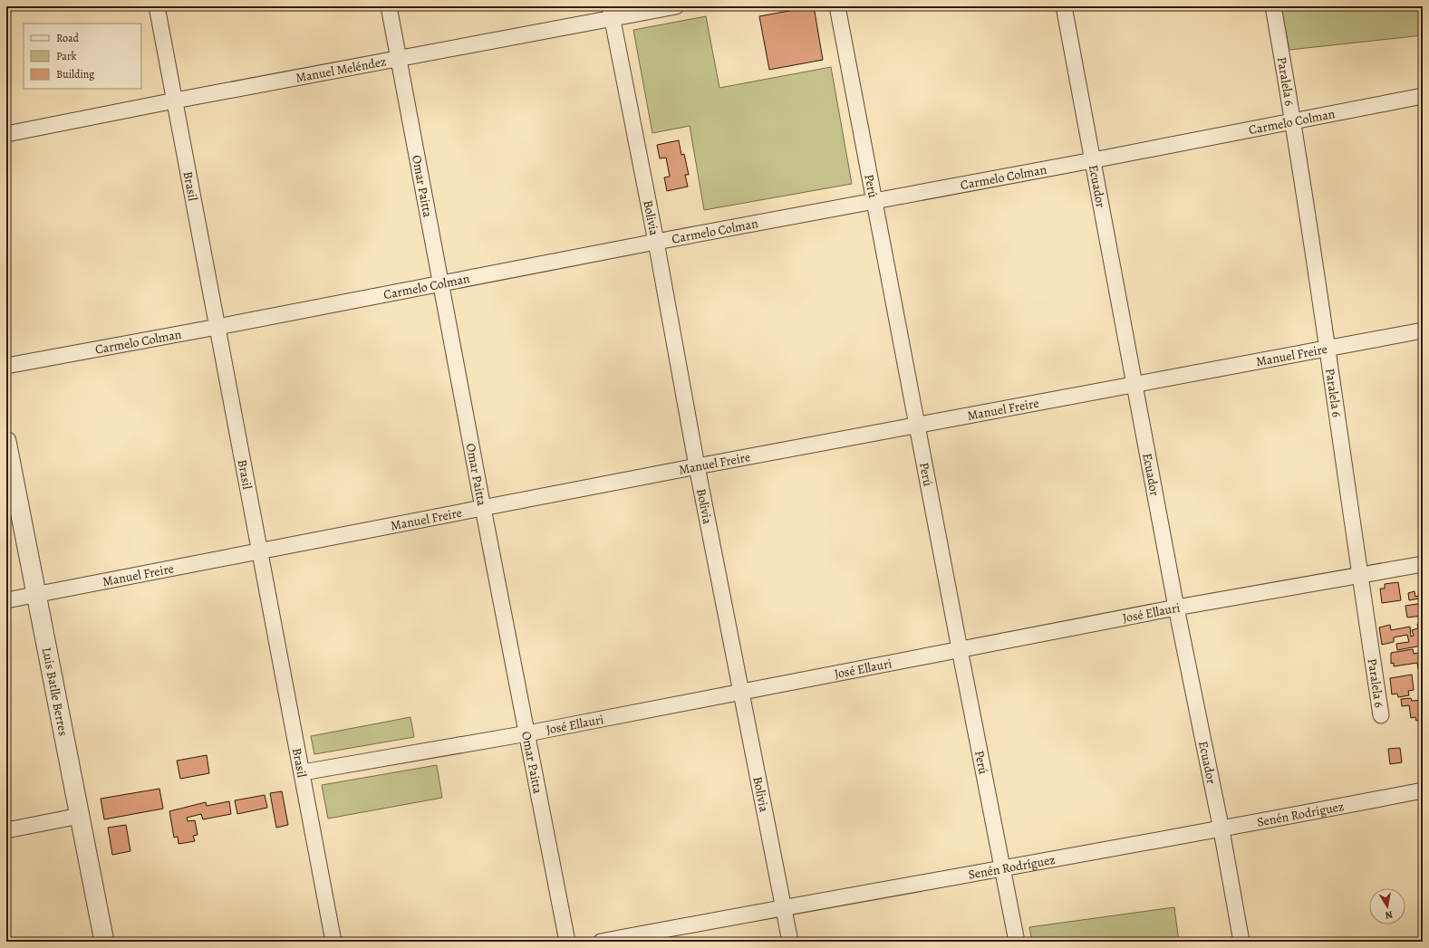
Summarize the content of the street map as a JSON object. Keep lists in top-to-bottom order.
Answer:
{
  "streets": {
    "street": [
      "Manuel Meléndez",
      "Paralela 6",
      "Carmelo Colman",
      "Brasil",
      "Omar Paitta",
      "Perú",
      "Ecuador",
      "Bolivia",
      "Manuel Freire",
      "José Ellauri",
      "Luis Batlle Berres",
      "Senén Rodríguez"
    ]
  },
  "crossings": [
    ["Manuel Meléndez", "Brasil"],
    ["Manuel Meléndez", "Omar Paitta"],
    ["Manuel Meléndez", "Bolivia"],
    ["Paralela 6", "Carmelo Colman"],
    ["Paralela 6", "Manuel Freire"],
    ["Paralela 6", "José Ellauri"],
    ["Carmelo Colman", "Brasil"],
    ["Carmelo Colman", "Omar Paitta"],
    ["Carmelo Colman", "Perú"],
    ["Carmelo Colman", "Ecuador"],
    ["Carmelo Colman", "Bolivia"],
    ["Brasil", "Manuel Freire"],
    ["Brasil", "José Ellauri"],
    ["Omar Paitta", "Manuel Freire"],
    ["Omar Paitta", "José Ellauri"],
    ["Perú", "Manuel Freire"],
    ["Perú", "José Ellauri"],
    ["Perú", "Senén Rodríguez"],
    ["Ecuador", "Manuel Freire"],
    ["Ecuador", "José Ellauri"],
    ["Ecuador", "Senén Rodríguez"],
    ["Bolivia", "Manuel Freire"],
    ["Bolivia", "José Ellauri"],
    ["Bolivia", "Senén Rodríguez"],
    ["Manuel Freire", "Luis Batlle Berres"]
  ],
  "legend": ["Road", "Park", "Building"],
  "north": "bottom"
}
